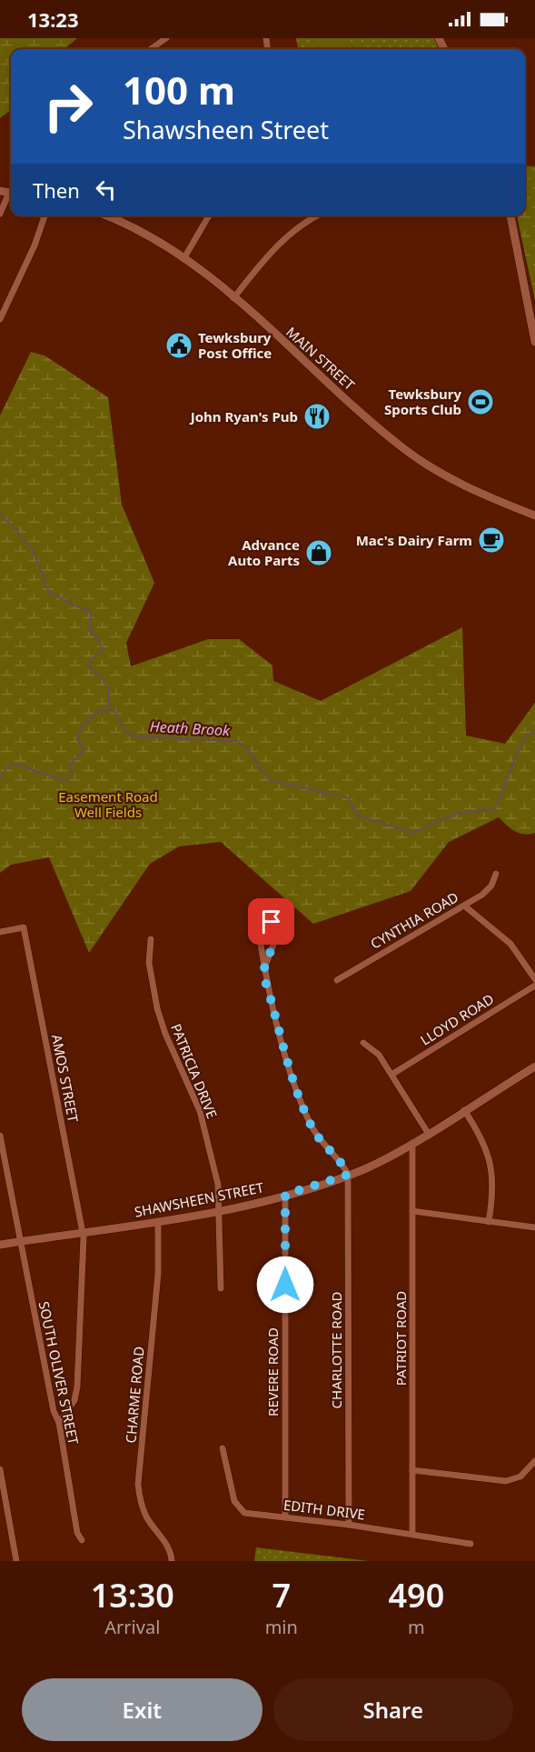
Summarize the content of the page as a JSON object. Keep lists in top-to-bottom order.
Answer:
{
  "streets": {
    "main road": ["MAIN STREET", "SHAWSHEEN STREET"],
    "street": [
      "CYNTHIA ROAD",
      "LLOYD ROAD",
      "PATRICIA DRIVE",
      "AMOS STREET",
      "PATRIOT ROAD",
      "CHARLOTTE ROAD",
      "REVERE ROAD",
      "SOUTH OLIVER STREET",
      "CHARME ROAD",
      "EDITH DRIVE"
    ]
  },
  "crossings": [
    ["PATRICIA DRIVE", "SHAWSHEEN STREET"],
    ["AMOS STREET", "SHAWSHEEN STREET"],
    ["AMOS STREET", "SOUTH OLIVER STREET"],
    ["SHAWSHEEN STREET", "PATRIOT ROAD"],
    ["SHAWSHEEN STREET", "CHARLOTTE ROAD"],
    ["SHAWSHEEN STREET", "REVERE ROAD"],
    ["SHAWSHEEN STREET", "SOUTH OLIVER STREET"],
    ["SHAWSHEEN STREET", "CHARME ROAD"],
    ["PATRIOT ROAD", "EDITH DRIVE"],
    ["CHARLOTTE ROAD", "EDITH DRIVE"],
    ["REVERE ROAD", "EDITH DRIVE"]
  ],
  "water": ["Heath Brook"],
  "parks": ["Easement Road Well Fields"],
  "places": {
    "public building": ["Tewksbury Post Office"],
    "sports": ["Tewksbury Sports Club"],
    "restaurant": ["John Ryan's Pub"],
    "cafe": ["Mac's Dairy Farm"],
    "shop": ["Advance Auto Parts"]
  },
  "page": {
    "status": "13:23",
    "turn": ["100 m", "Shawsheen Street"],
    "then": "Then",
    "eta": [
      "13:30",
      "Arrival",
      "7",
      "min",
      "490",
      "m"
    ],
    "buttons": ["Exit", "Share"]
  }
}
